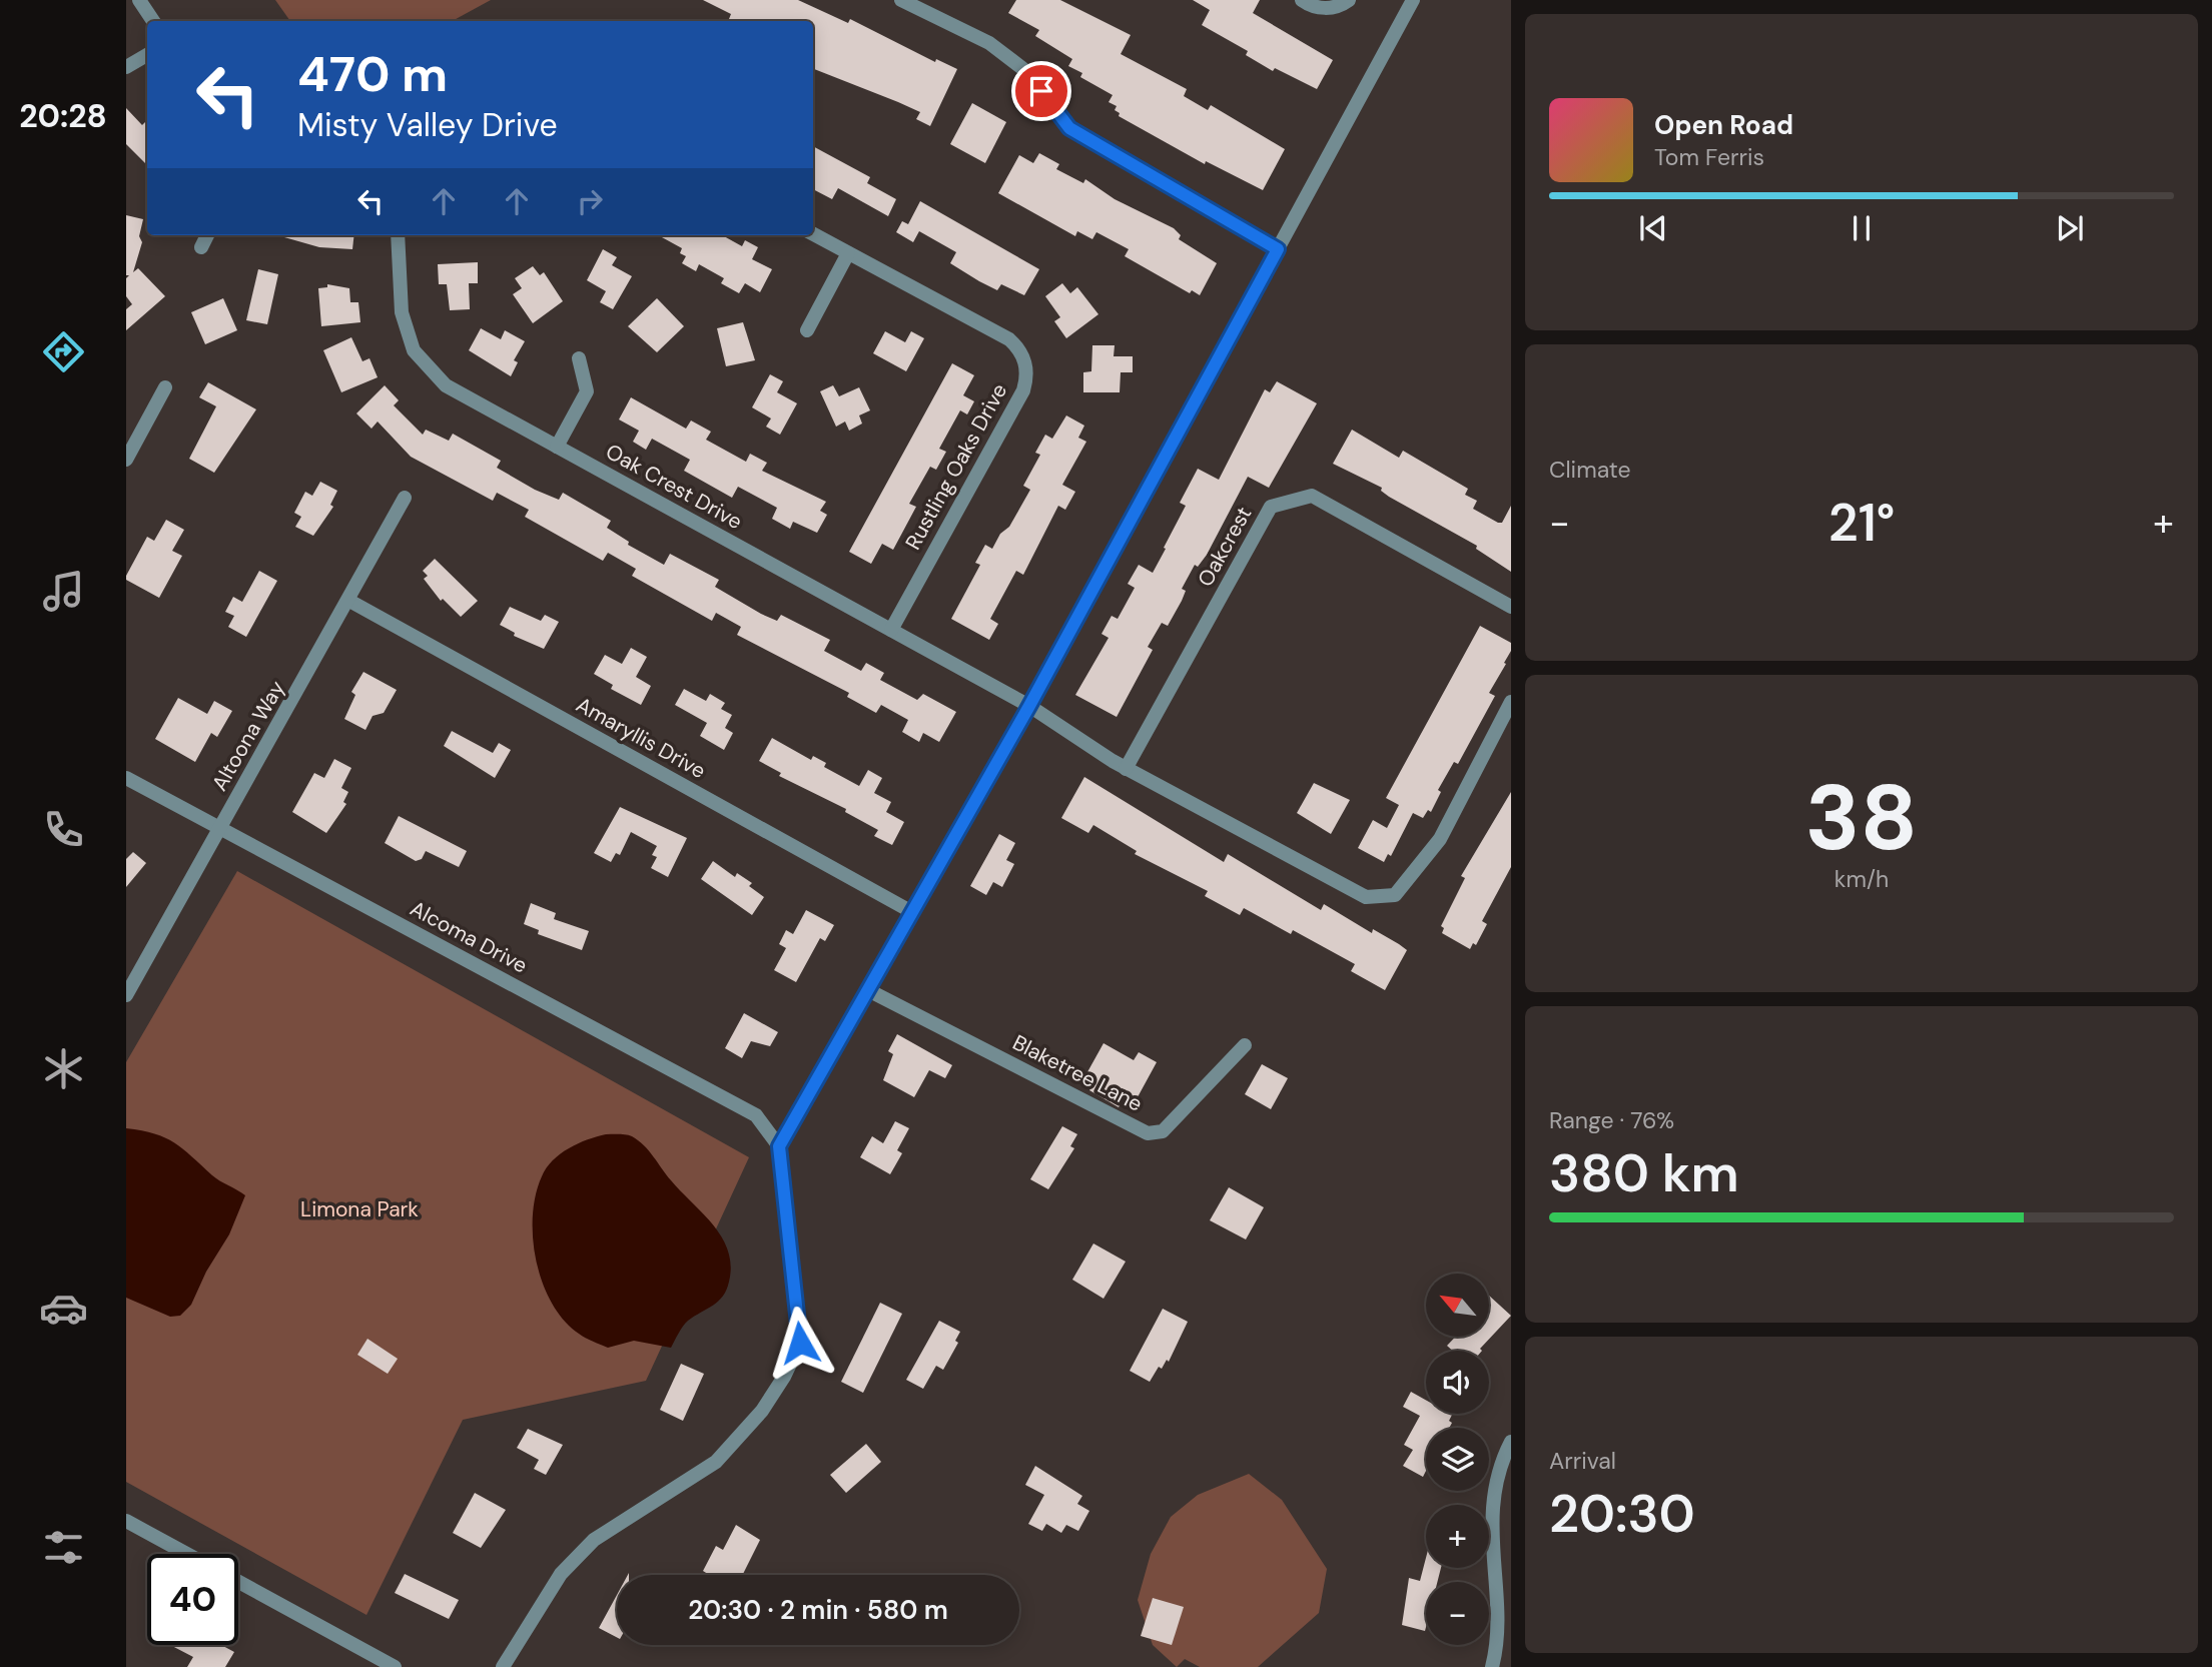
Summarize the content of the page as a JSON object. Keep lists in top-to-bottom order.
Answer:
{
  "streets": {
    "street": [
      "Rustling Oaks Drive",
      "Oak Crest Drive",
      "Oakcrest",
      "Altoona Way",
      "Amaryllis Drive",
      "Alcoma Drive",
      "Blaketree Lane"
    ]
  },
  "crossings": [
    ["Rustling Oaks Drive", "Oak Crest Drive"],
    ["Altoona Way", "Amaryllis Drive"],
    ["Altoona Way", "Alcoma Drive"]
  ],
  "parks": ["Limona Park"],
  "north": "top left",
  "page": {
    "tabs": "20:28",
    "turn": ["470 m", "Misty Valley Drive"],
    "song": ["Open Road", "Tom Ferris"],
    "tile": [
      "Climate",
      ["38", "km/h"],
      ["Range · 76%", "380 km"],
      ["Arrival", "20:30"]
    ],
    "heat": ["−", "21°", "+"],
    "map_buttons": ["+", "−"],
    "limit": "40",
    "trip": "20:30 · 2 min · 580 m"
  }
}
